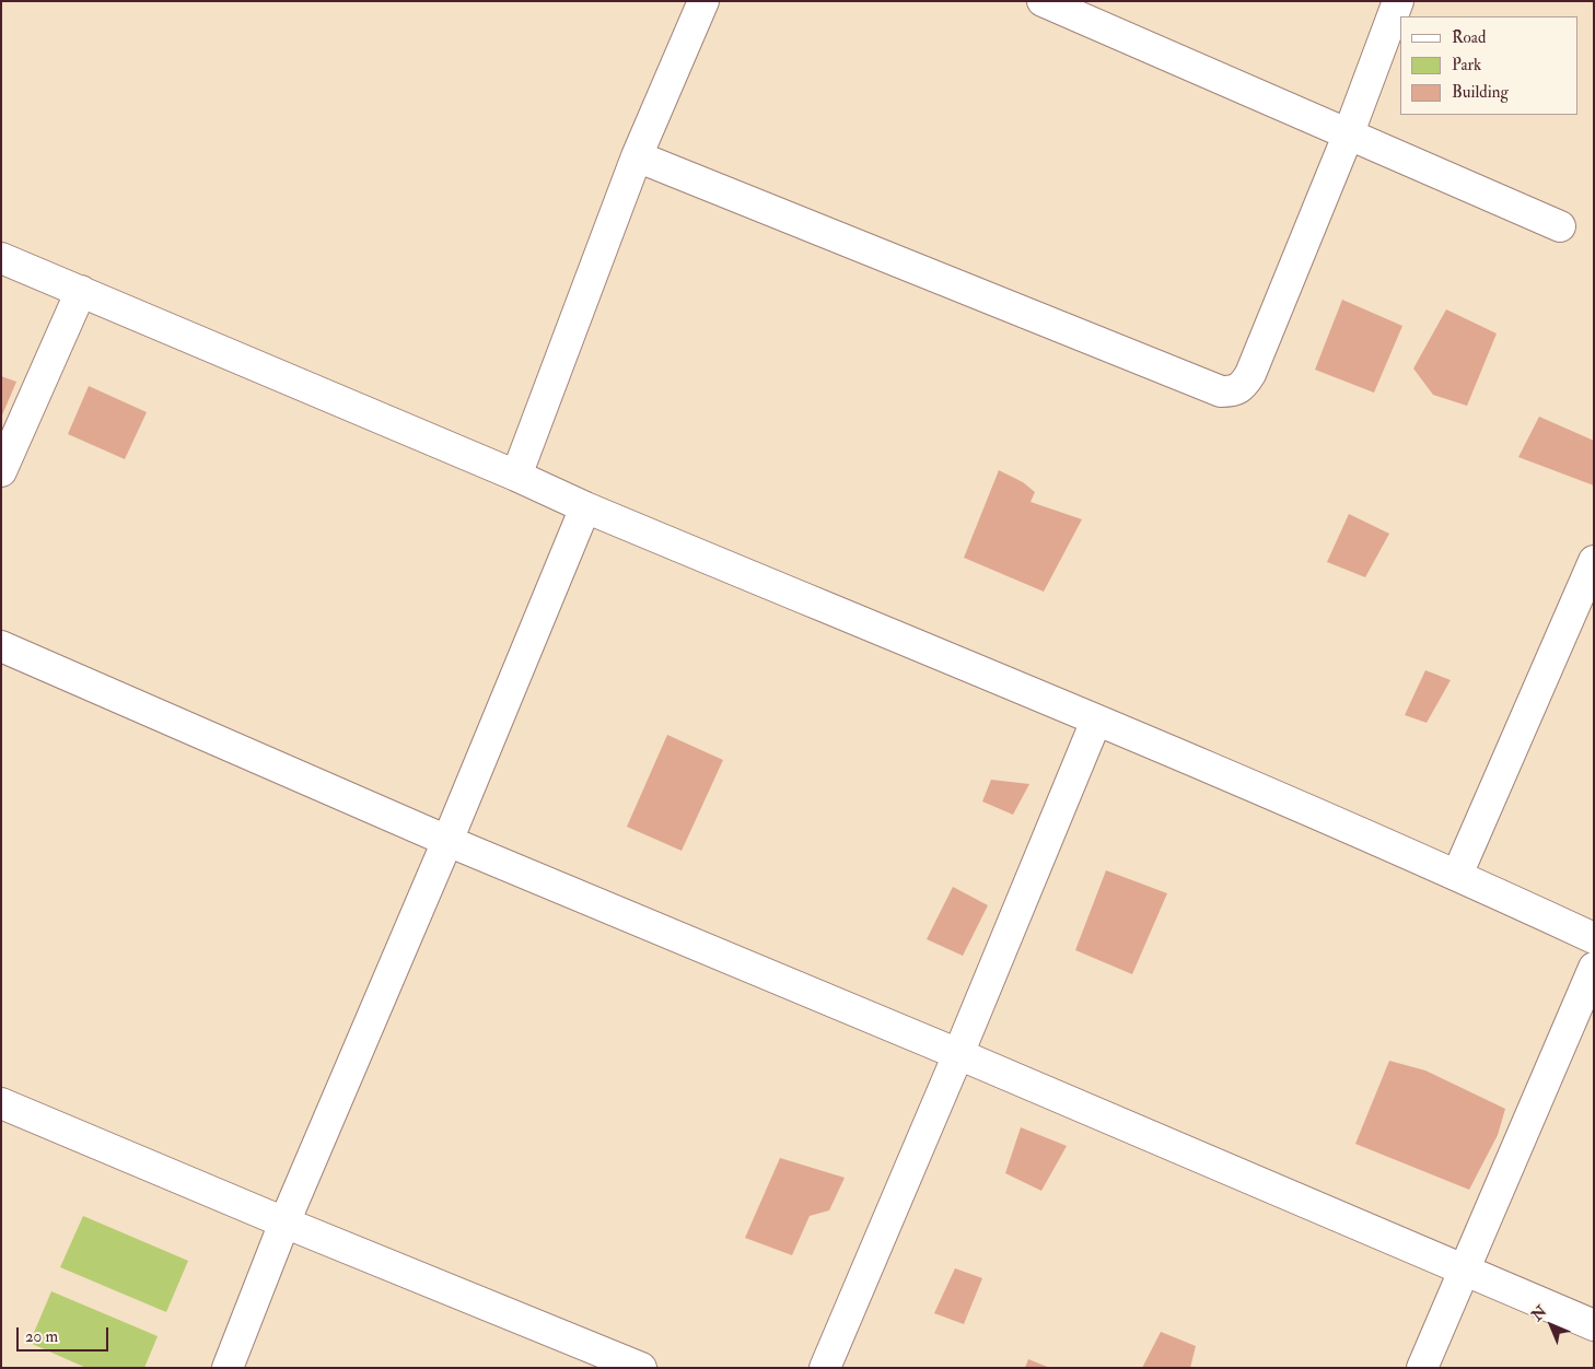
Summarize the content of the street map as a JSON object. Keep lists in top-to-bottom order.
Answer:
{
  "legend": ["Road", "Park", "Building"],
  "scale_bar": "20 m",
  "north": "top left"
}
